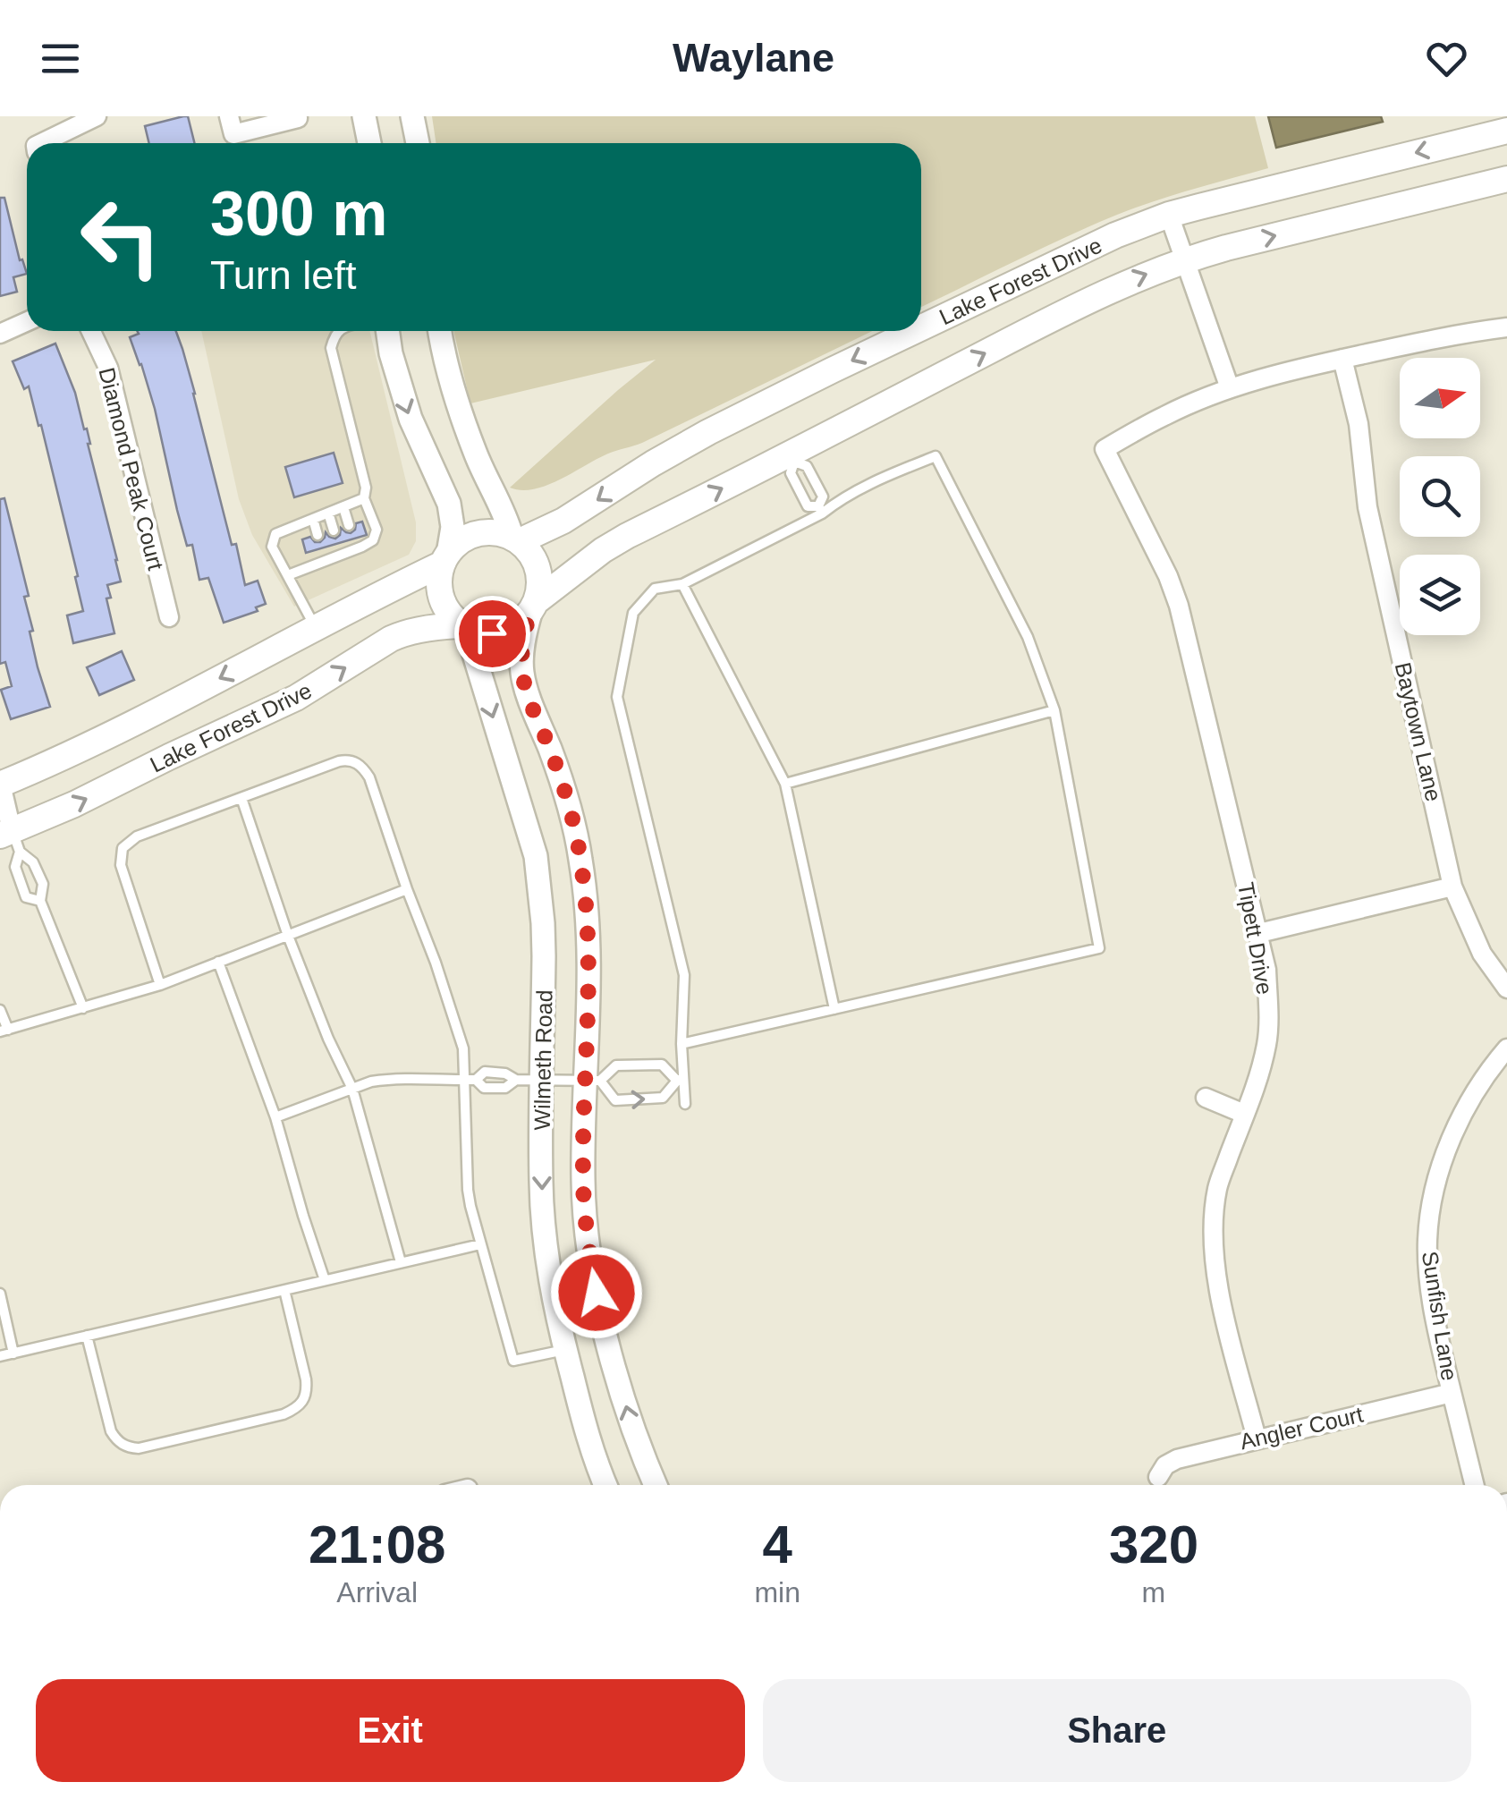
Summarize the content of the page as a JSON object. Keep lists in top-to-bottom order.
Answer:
{
  "streets": {
    "main road": ["Lake Forest Drive"],
    "street": [
      "Diamond Peak Court",
      "Baytown Lane",
      "Tipett Drive",
      "Wilmeth Road",
      "Sunfish Lane",
      "Angler Court"
    ]
  },
  "crossings": [
    ["Lake Forest Drive", "Wilmeth Road"],
    ["Tipett Drive", "Angler Court"],
    ["Sunfish Lane", "Angler Court"]
  ],
  "north": "right",
  "page": {
    "header": "Waylane",
    "turn": ["300 m", "Turn left"],
    "eta": [
      "21:08",
      "Arrival",
      "4",
      "min",
      "320",
      "m"
    ],
    "buttons": ["Exit", "Share"]
  }
}
